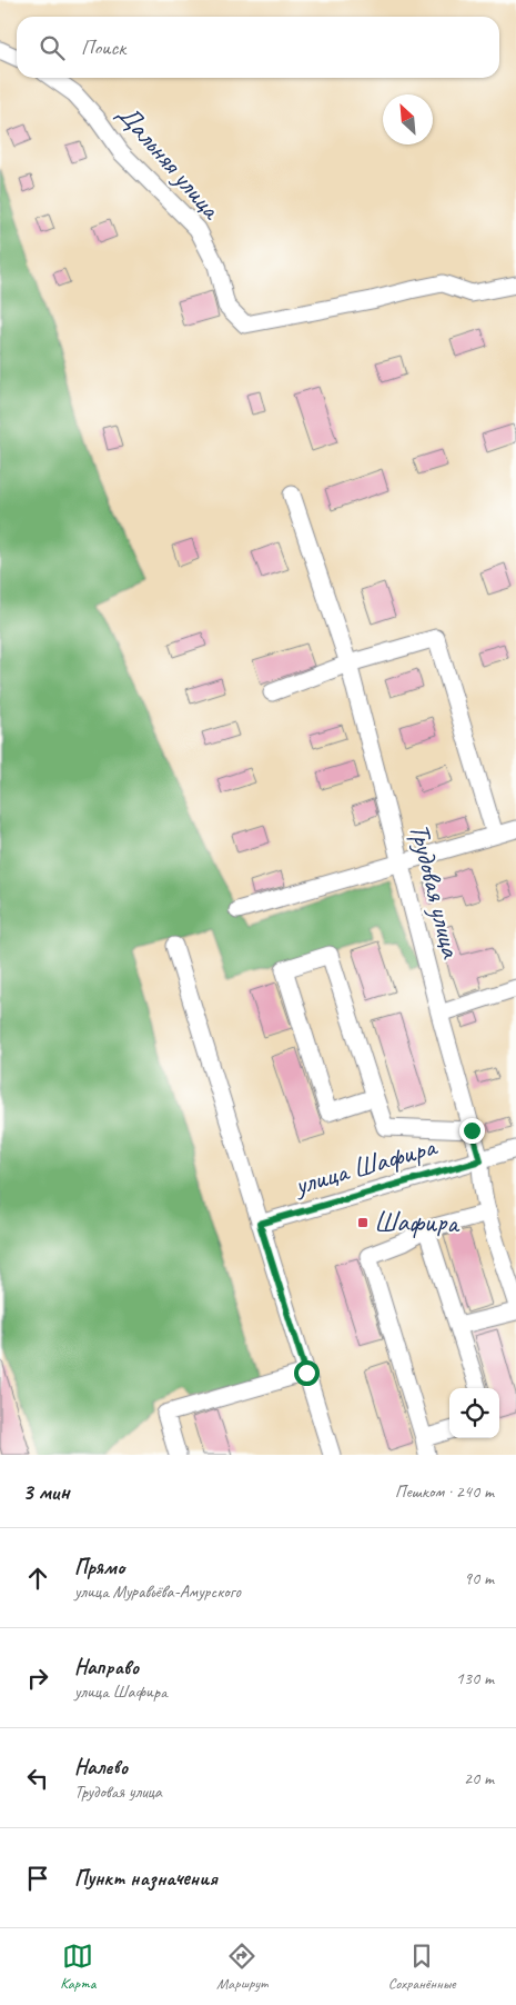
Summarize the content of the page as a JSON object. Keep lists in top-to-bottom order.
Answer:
{
  "streets": {
    "street": ["Дальняя улица", "Трудовая улица", "улица Шафира"]
  },
  "crossings": [
    ["Трудовая улица", "улица Шафира"]
  ],
  "places": {
    "transit": ["Шафира"]
  },
  "north": "top left",
  "page": {
    "search": "Поиск",
    "heading": ["3 мин", "Пешком · 240 m"],
    "list": [
      ["Прямо", "улица Муравьёва-Амурского", "90 m"],
      ["Направо", "улица Шафира", "130 m"],
      ["Налево", "Трудовая улица", "20 m"],
      "Пункт назначения"
    ],
    "nav": ["Карта", "Маршрут", "Сохранённые"]
  }
}
